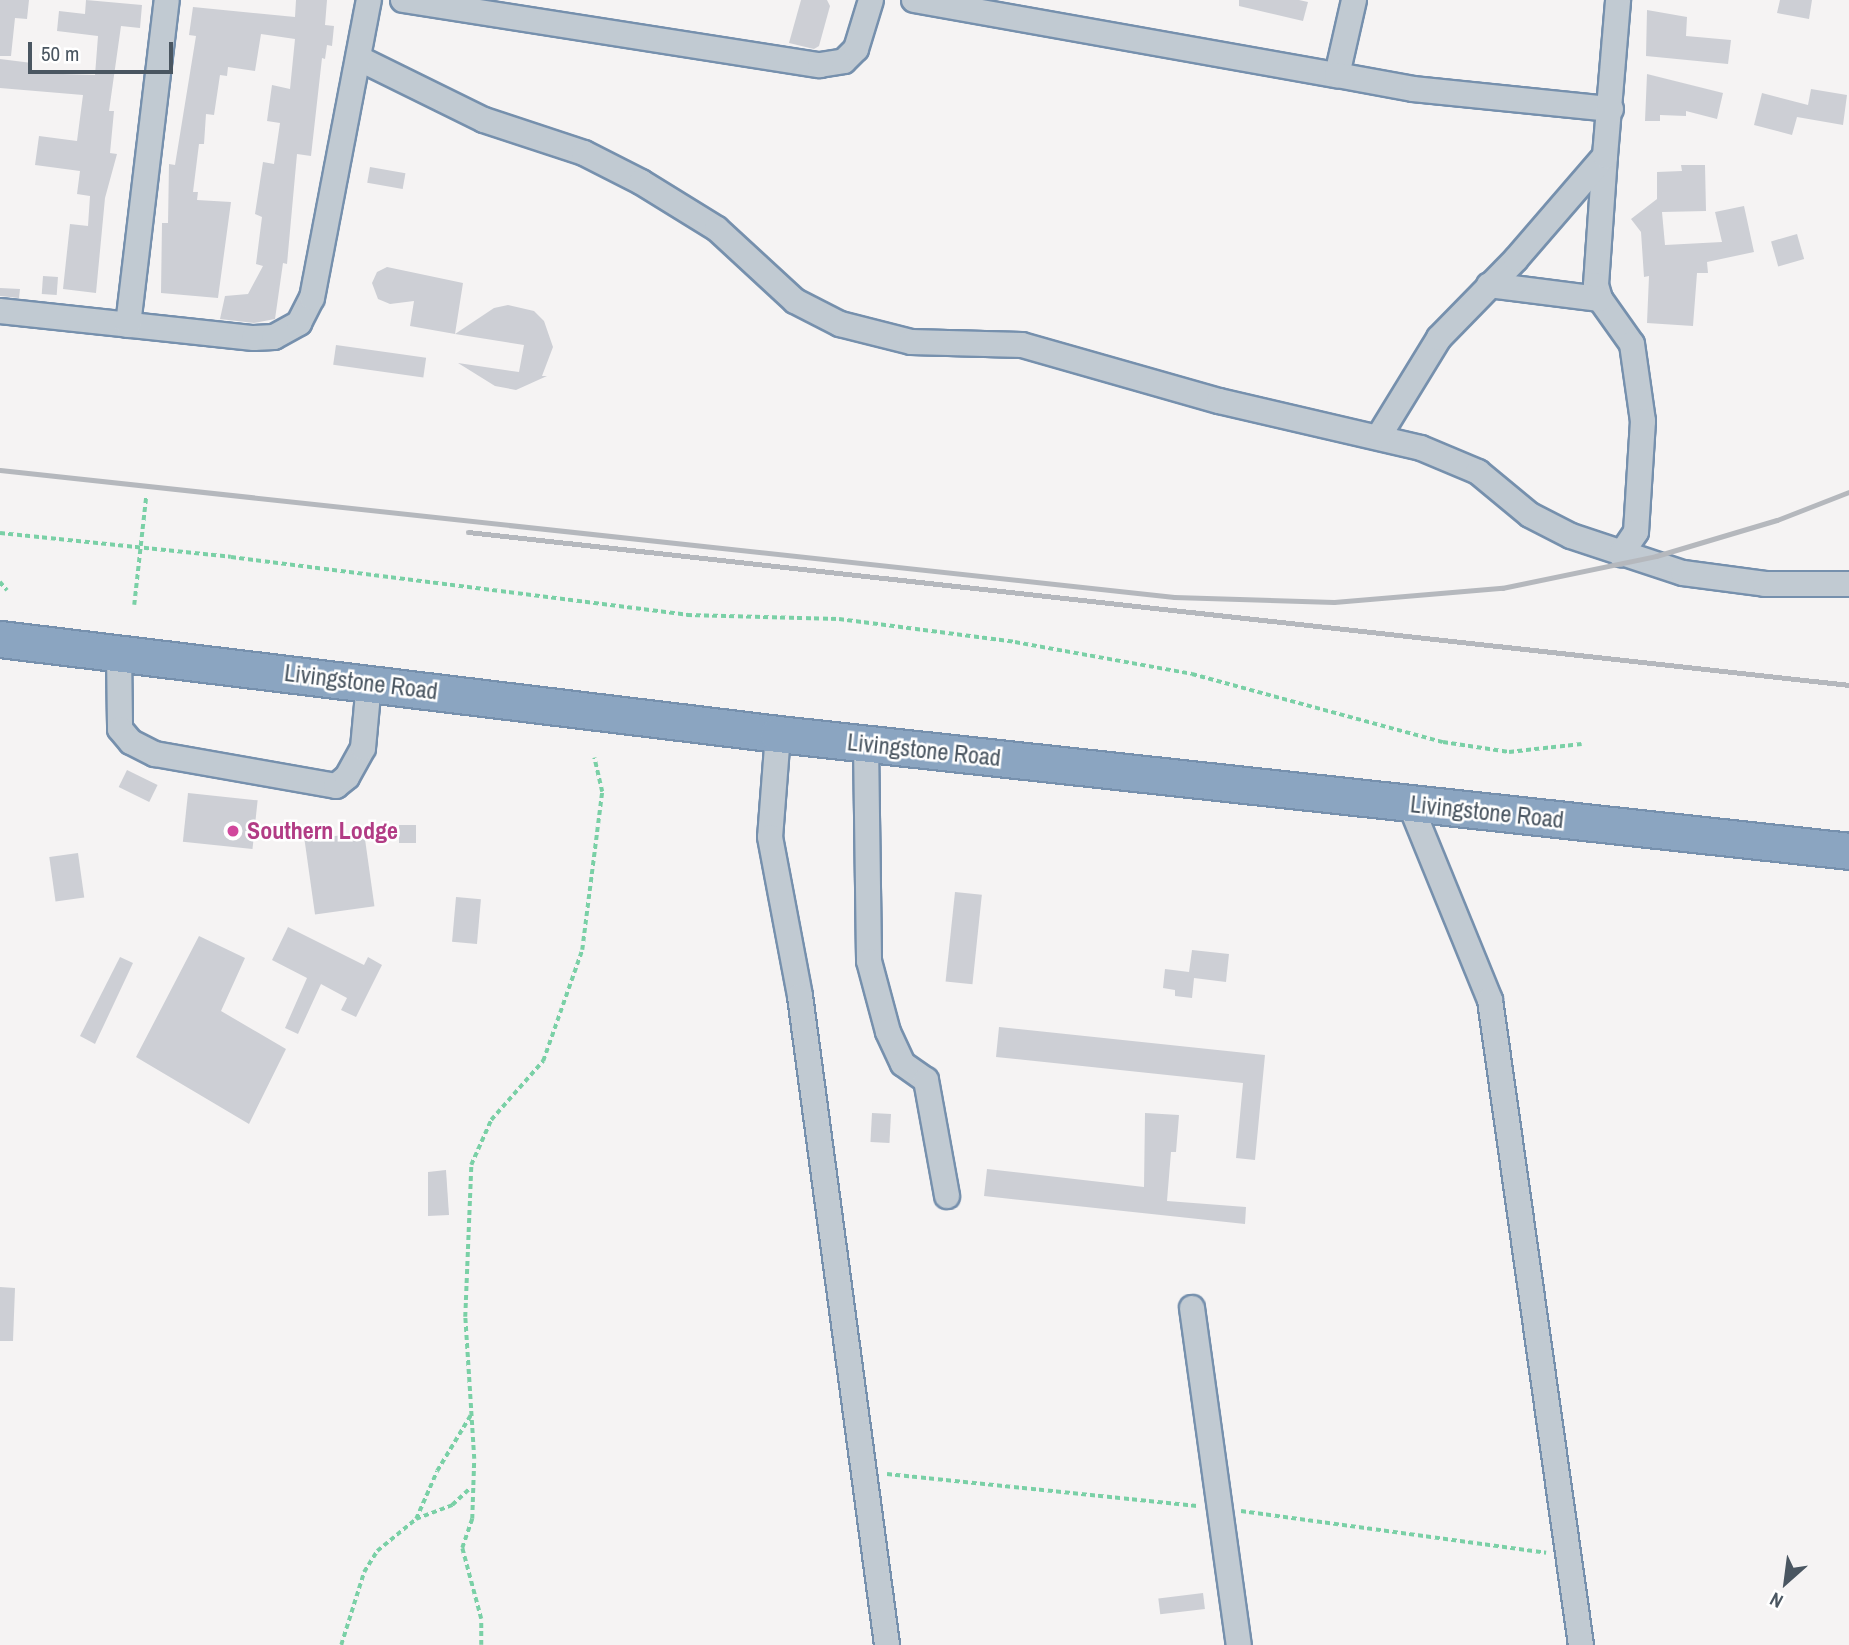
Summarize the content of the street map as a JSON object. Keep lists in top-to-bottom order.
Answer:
{
  "streets": {
    "highway": ["Livingstone Road"]
  },
  "places": ["Southern Lodge"],
  "scale_bar": "50 m",
  "north": "bottom left"
}
